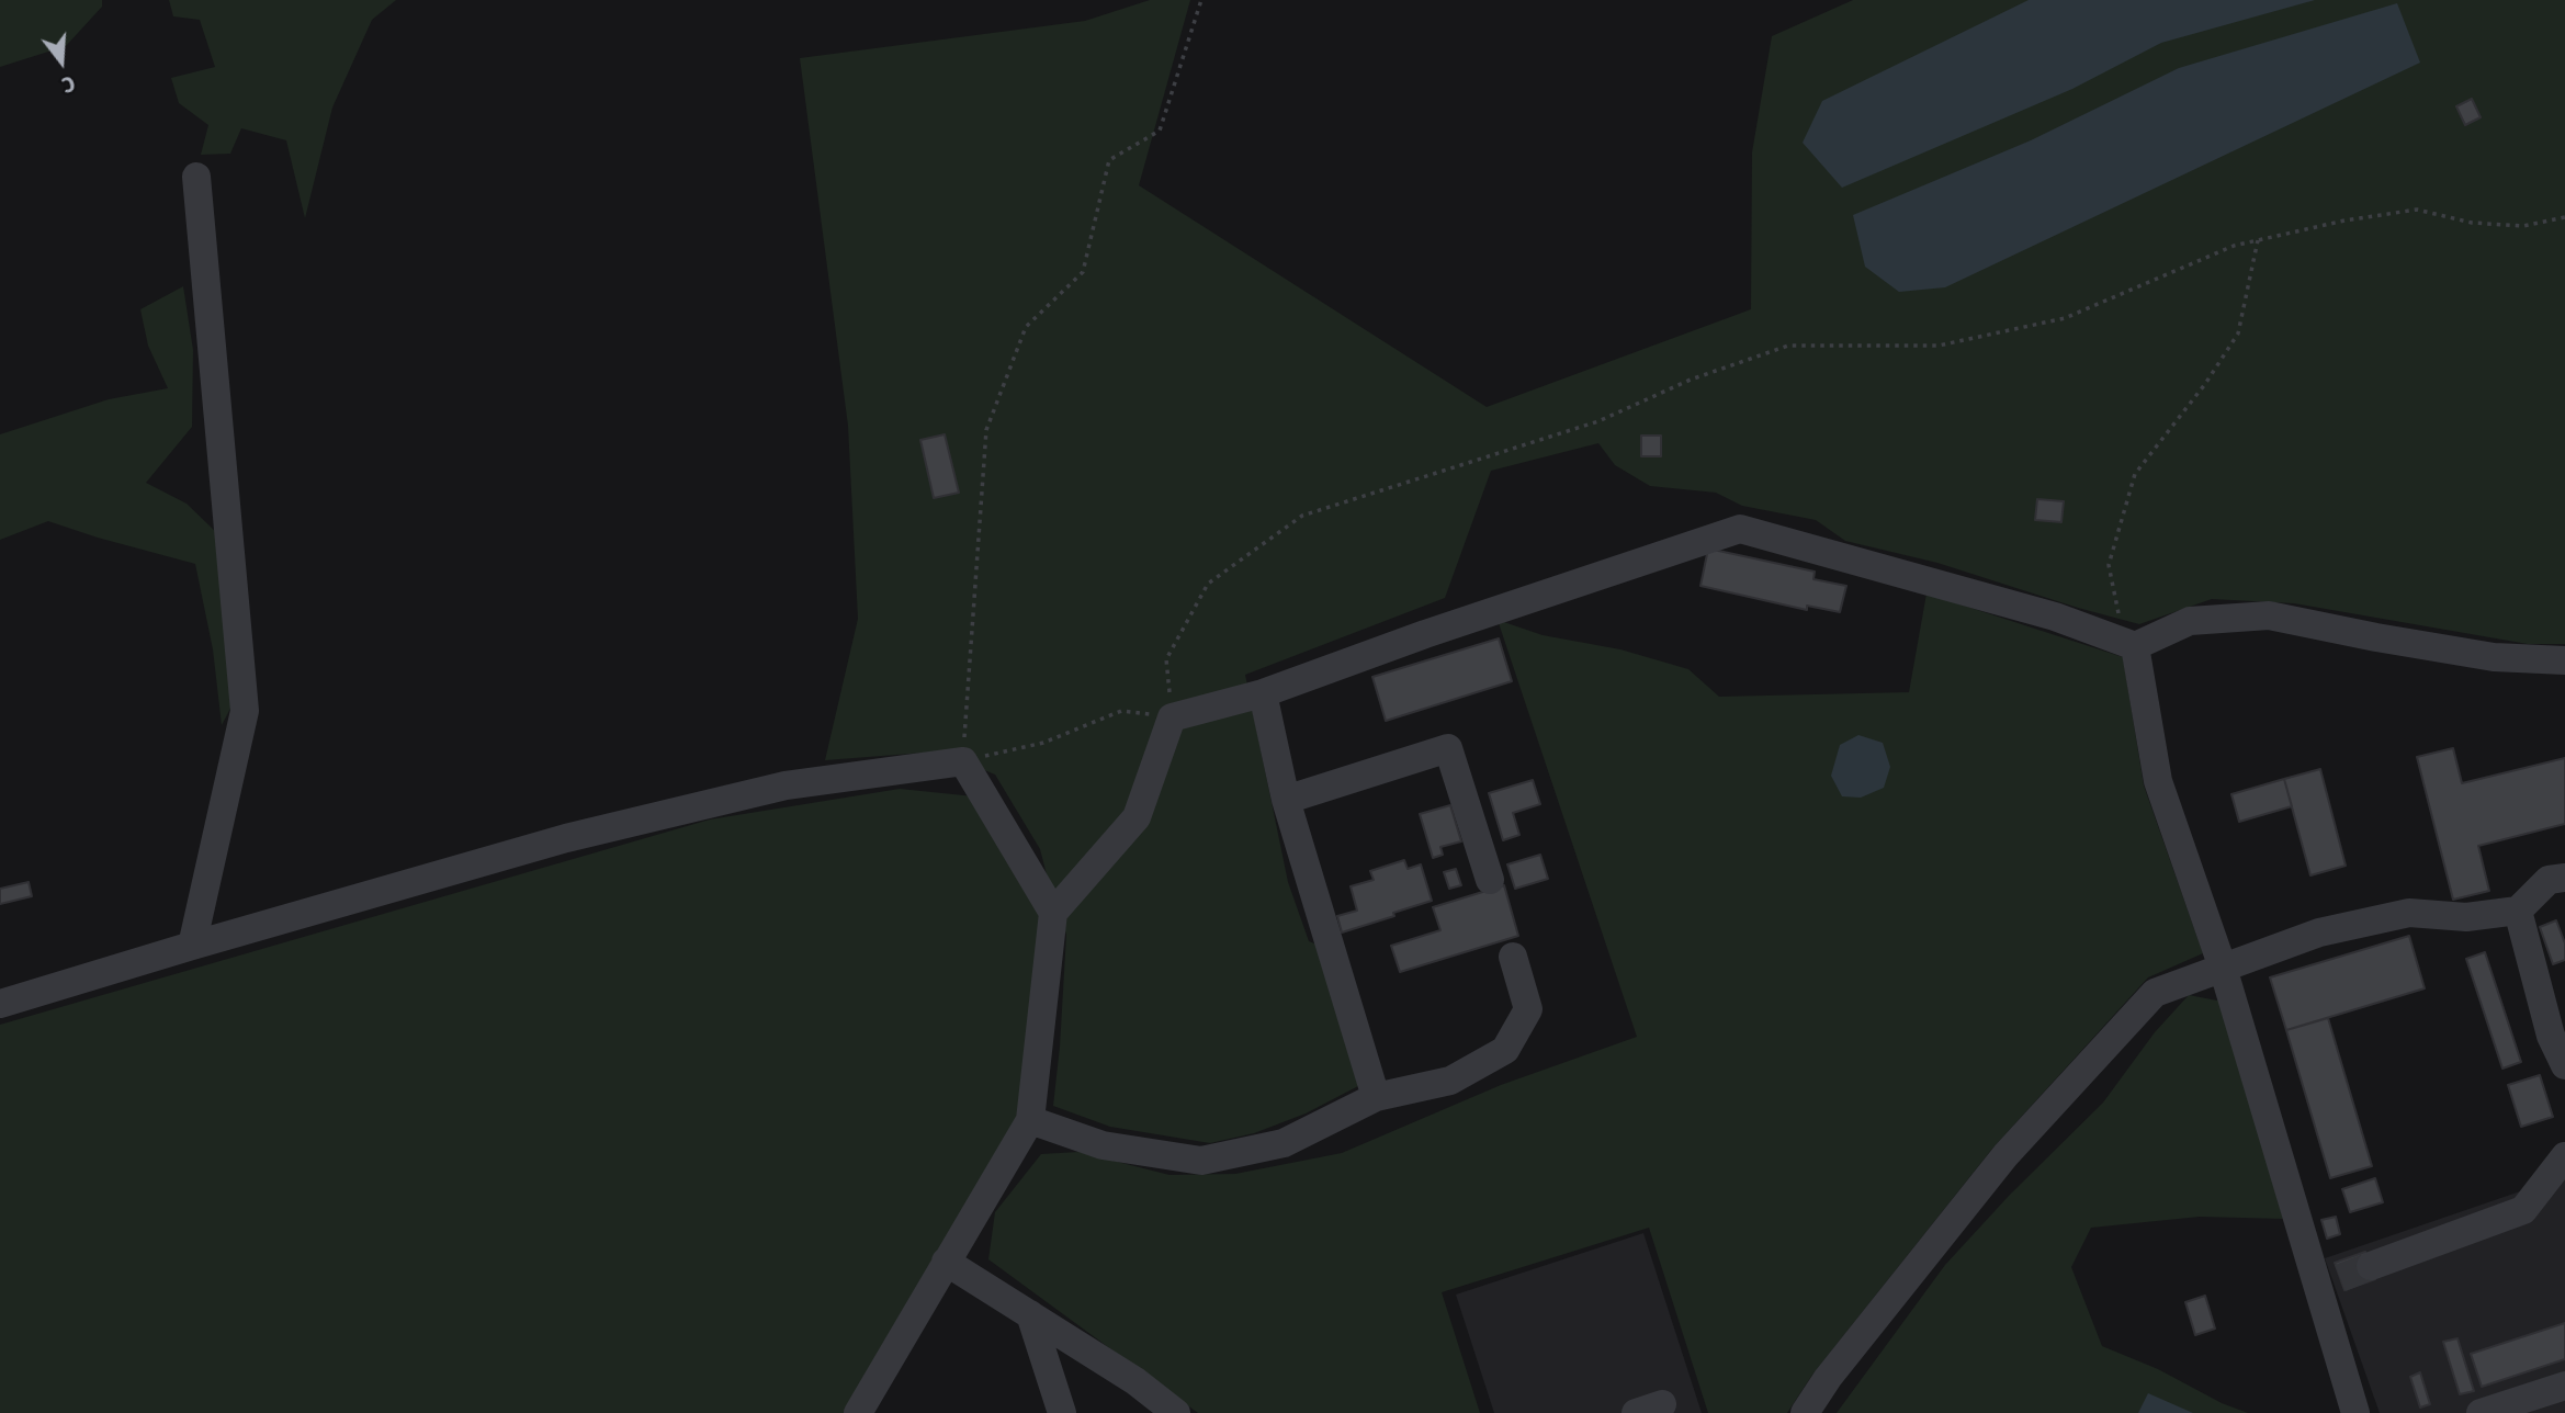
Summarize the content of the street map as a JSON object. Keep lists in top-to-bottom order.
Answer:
{
  "north": "bottom"
}
